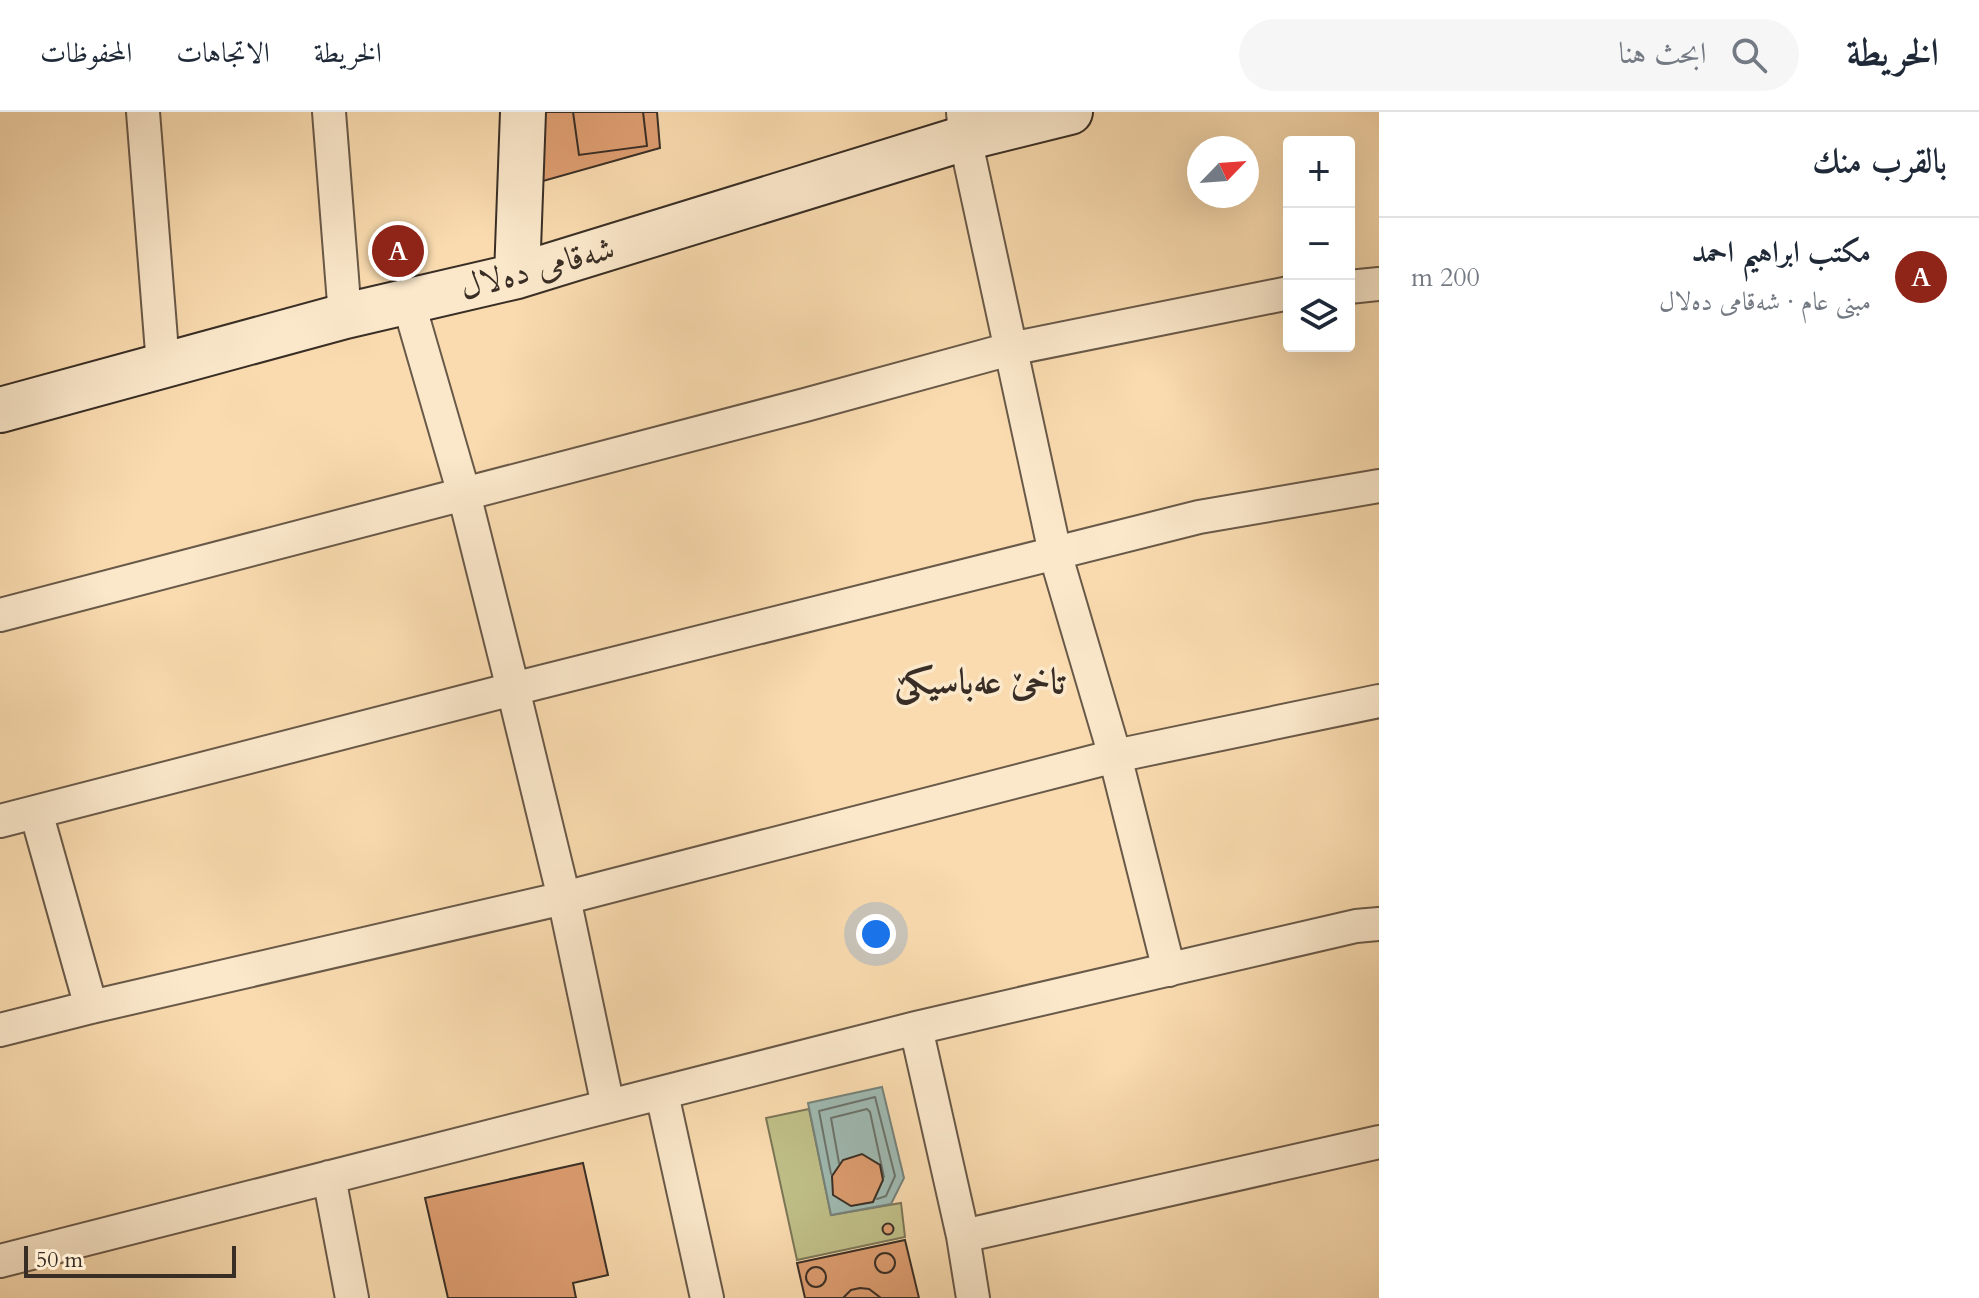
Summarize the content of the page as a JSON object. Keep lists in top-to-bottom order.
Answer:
{
  "streets": {
    "main road": ["شەقامی دەلال"]
  },
  "districts": ["تاخێ عه‌باسيكێ"],
  "scale_bar": "50 m",
  "north": "top right",
  "page": {
    "header": "الخريطة",
    "search": "ابحث هنا",
    "nav": ["الخريطة", "الاتجاهات", "المحفوظات"],
    "heading": "بالقرب منك",
    "map_buttons": ["+", "−"],
    "list": [
      {
        "mark": "A",
        "name": "مكتب ابراهيم احمد",
        "note": "مبنى عام · شەقامی دەلال",
        "value": "200 m"
      }
    ],
    "pins": "A",
    "scale": "50 m"
  }
}
